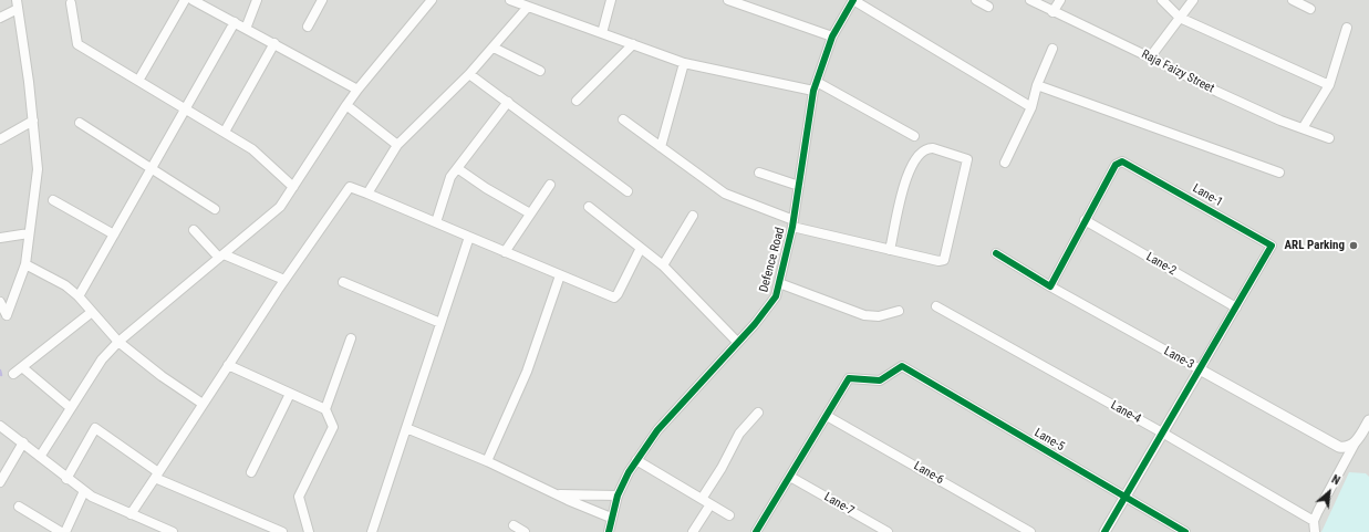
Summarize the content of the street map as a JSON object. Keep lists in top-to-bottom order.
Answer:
{
  "streets": {
    "street": [
      "Raja Faizy Street",
      "Lane-1",
      "Defence Road",
      "Lane-2",
      "Lane-3",
      "Lane-4",
      "Lane-5",
      "Lane-6",
      "Lane-7"
    ]
  },
  "crossings": [
    ["Lane-1", "Lane-2"],
    ["Lane-5", "Lane-6"]
  ],
  "places": ["ARL Parking"],
  "north": "top right"
}
